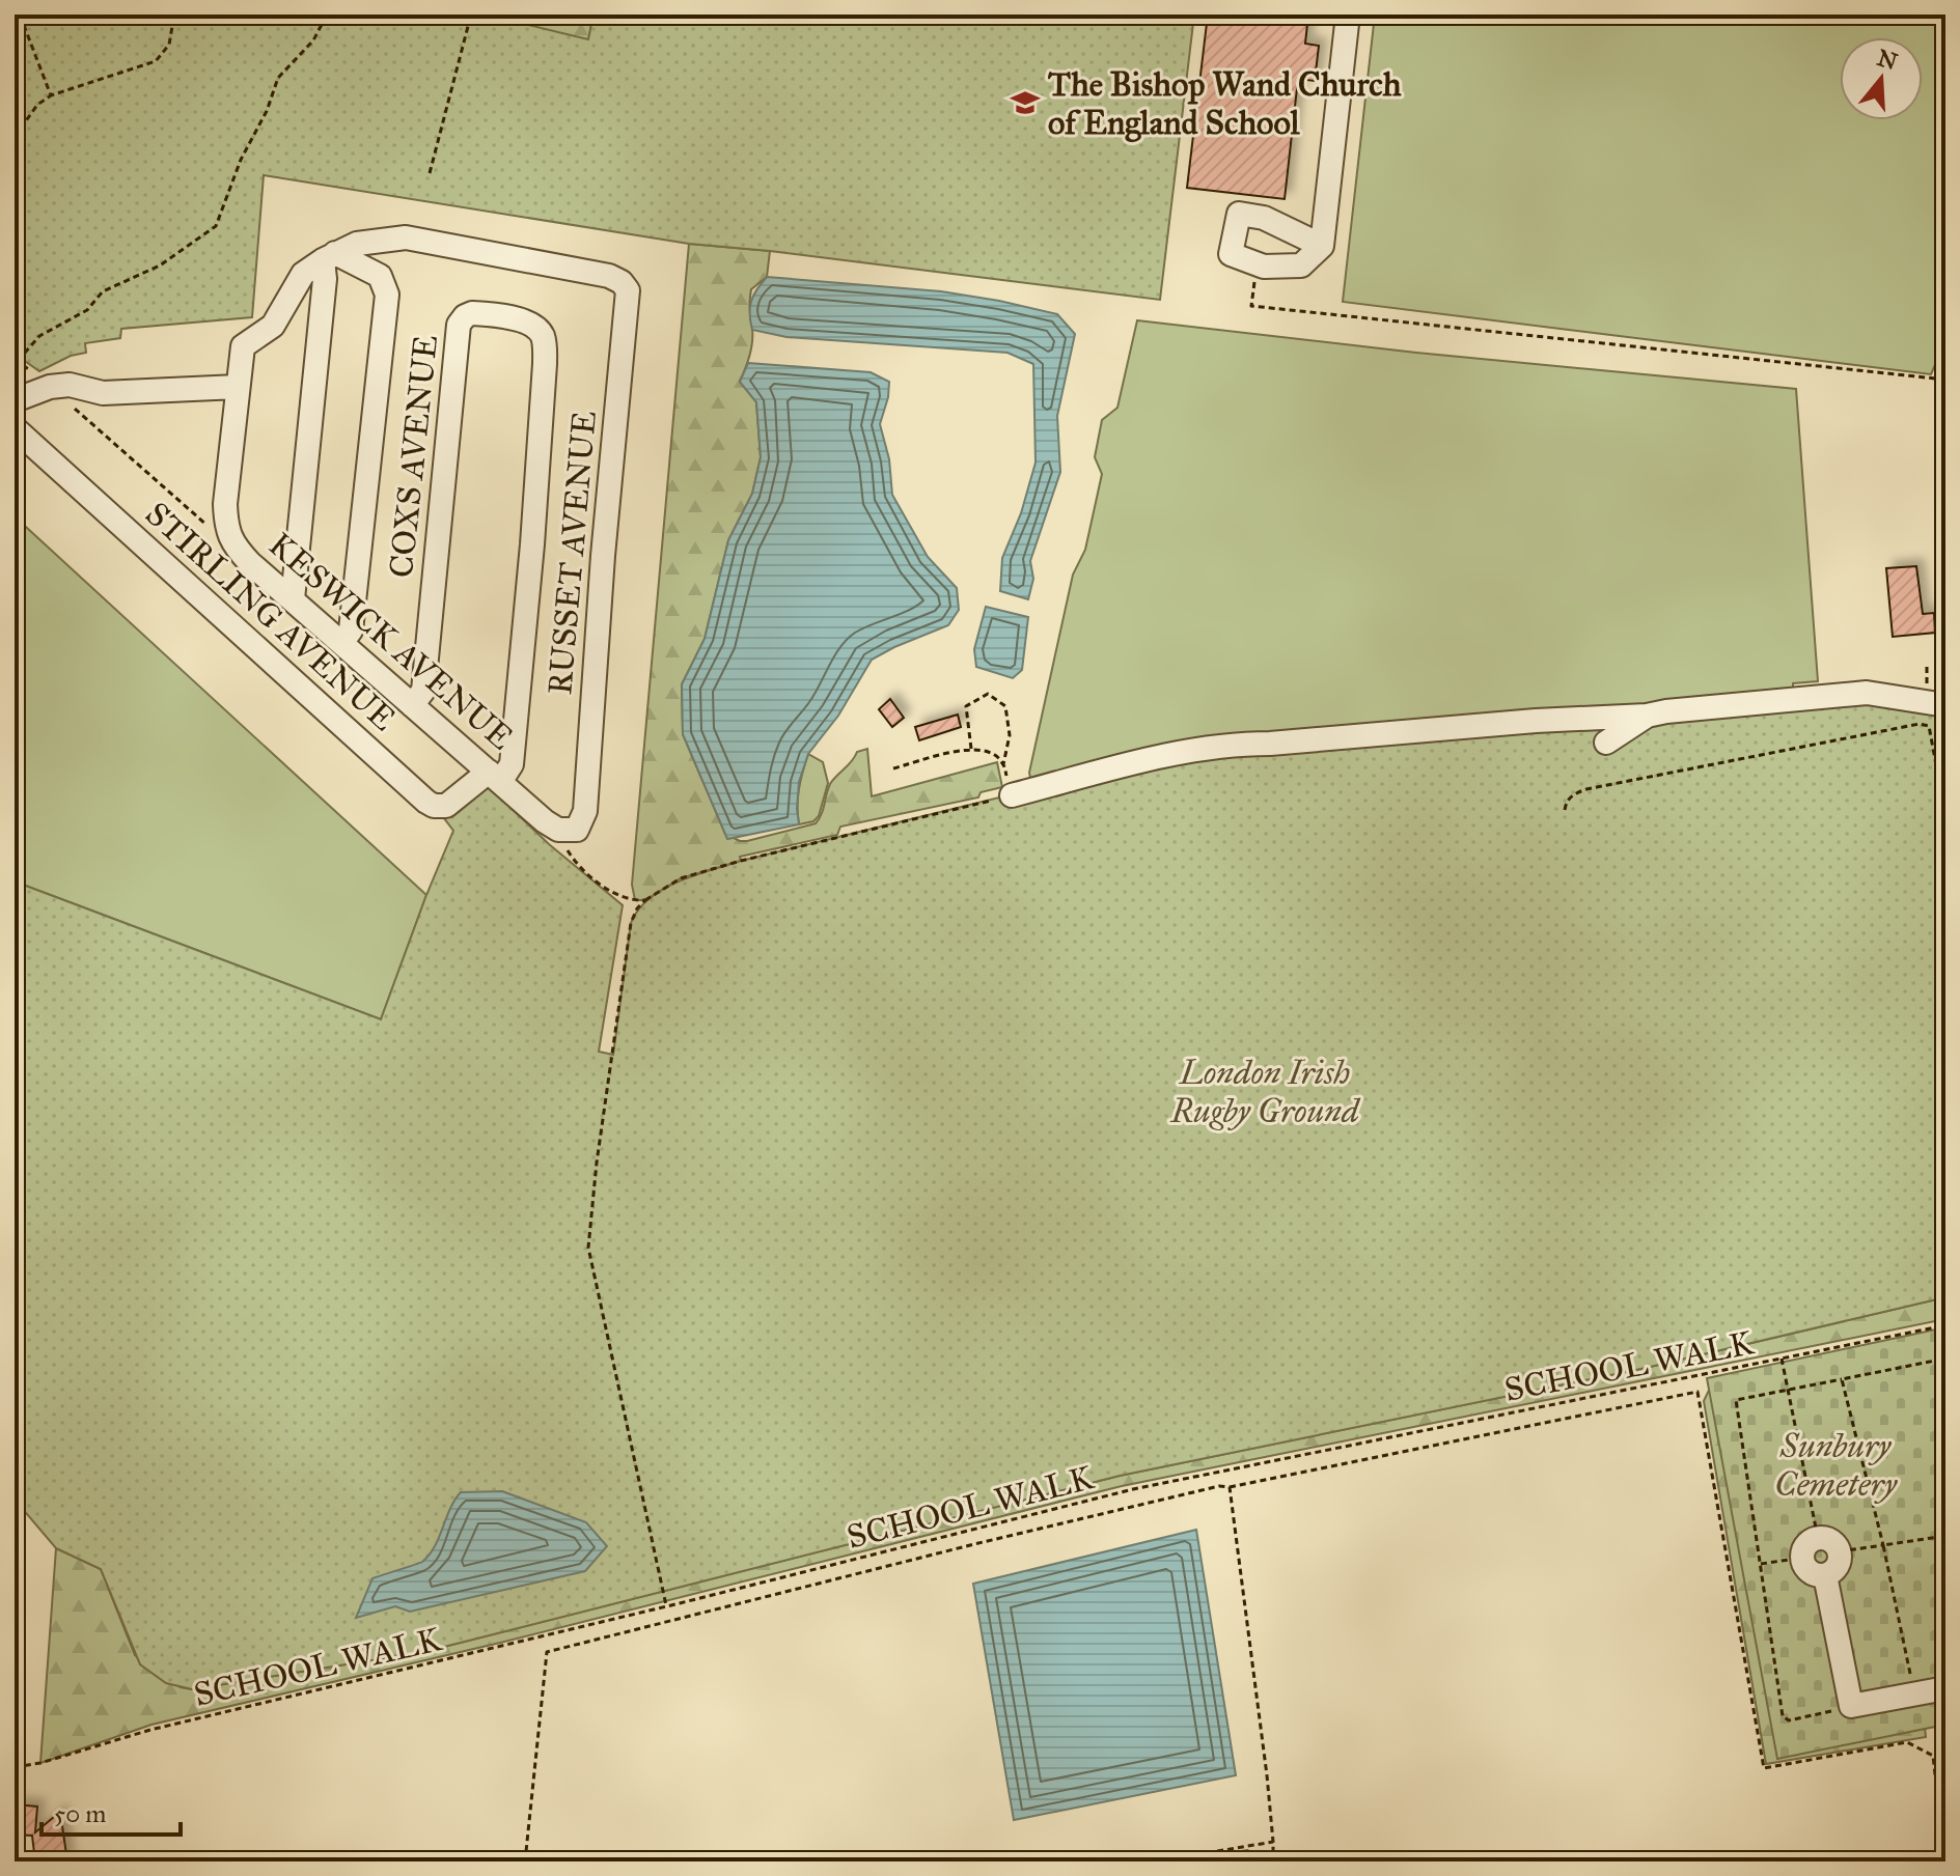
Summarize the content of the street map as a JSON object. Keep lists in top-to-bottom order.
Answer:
{
  "streets": {
    "lane": [
      "COXS AVENUE",
      "RUSSET AVENUE",
      "STIRLING AVENUE",
      "KESWICK AVENUE"
    ],
    "path": ["SCHOOL WALK"]
  },
  "crossings": [
    ["COXS AVENUE", "STIRLING AVENUE"],
    ["COXS AVENUE", "KESWICK AVENUE"],
    ["RUSSET AVENUE", "KESWICK AVENUE"],
    ["STIRLING AVENUE", "KESWICK AVENUE"]
  ],
  "parks": ["London Irish Rugby Ground", "Sunbury Cemetery"],
  "places": {
    "school or university": ["The Bishop Wand Church of England School"]
  },
  "scale_bar": "50 m",
  "north": "top"
}
